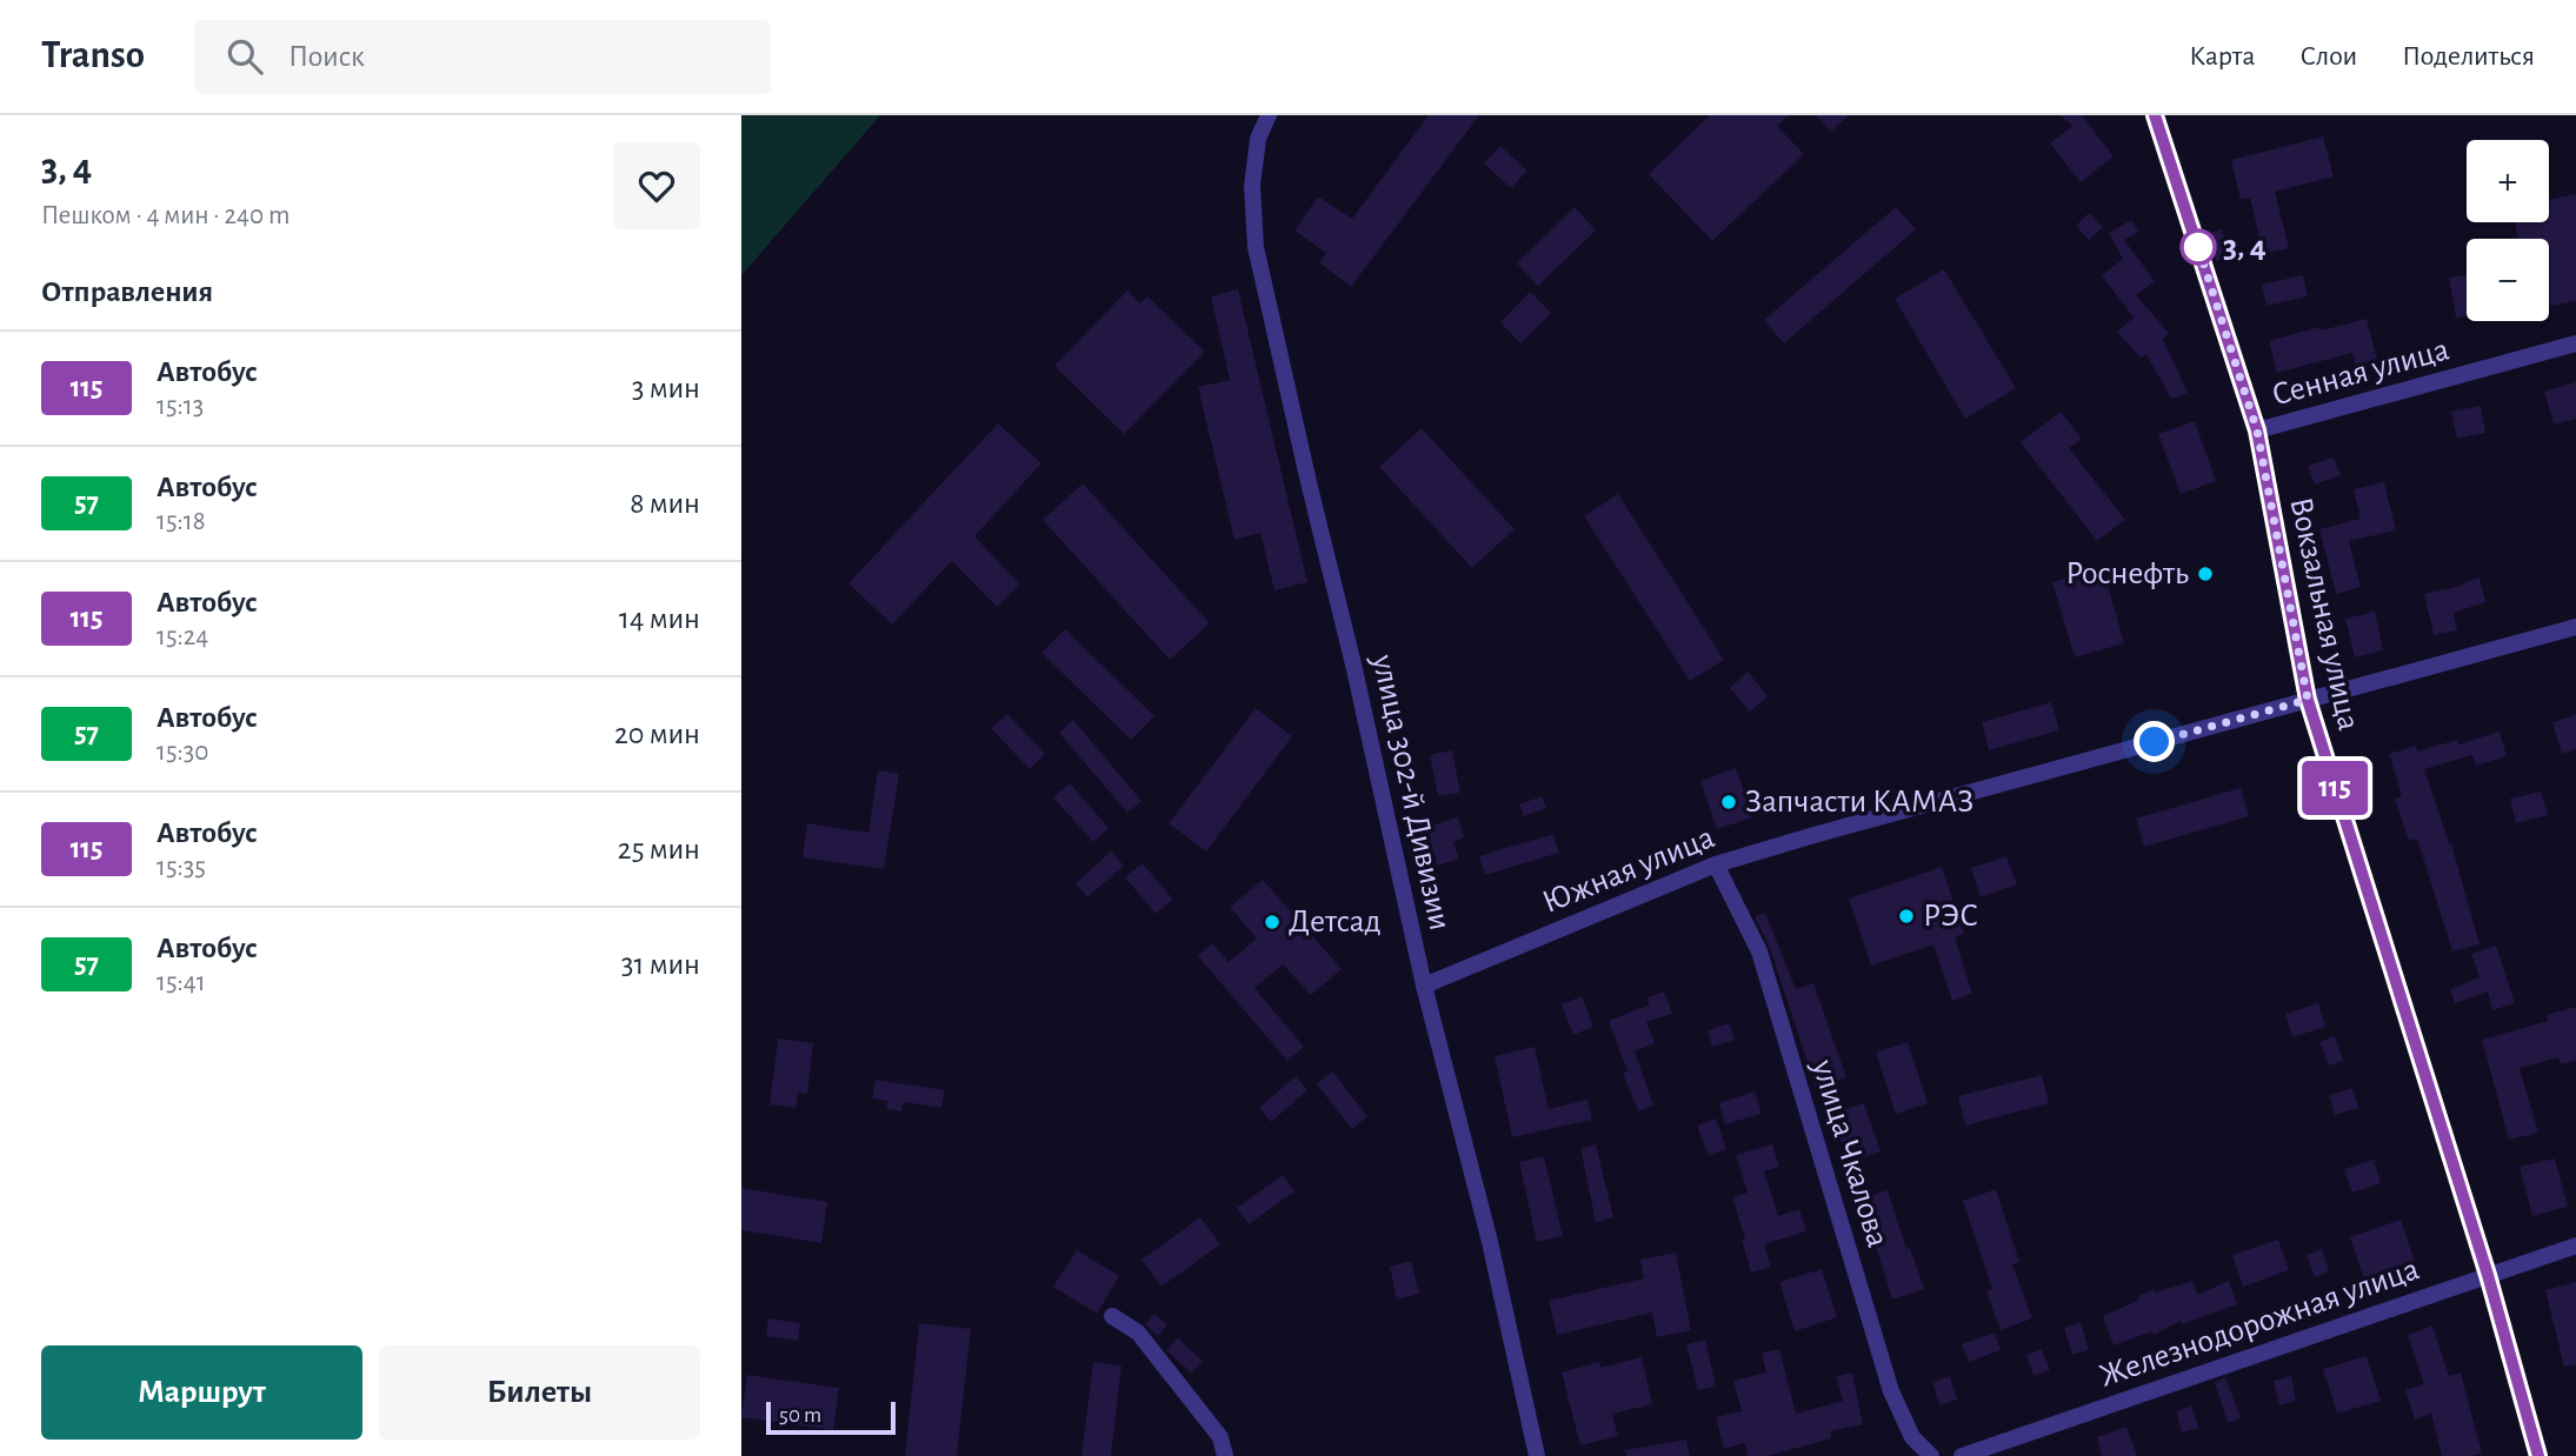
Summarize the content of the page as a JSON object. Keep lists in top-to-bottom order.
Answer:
{
  "streets": {
    "street": [
      "Сенная улица",
      "Вокзальная улица",
      "улица 302-й Дивизии",
      "Южная улица",
      "улица Чкалова",
      "Железнодорожная улица"
    ]
  },
  "crossings": [
    ["Сенная улица", "Вокзальная улица"],
    ["Вокзальная улица", "Южная улица"],
    ["Вокзальная улица", "Железнодорожная улица"],
    ["улица 302-й Дивизии", "Южная улица"],
    ["Южная улица", "улица Чкалова"]
  ],
  "places": [
    "3, 4",
    "Роснефть",
    "Запчасти КАМАЗ",
    "РЭС",
    "Детсад"
  ],
  "lines": ["bus line 115"],
  "scale_bar": "50 m",
  "page": {
    "header": "Transo",
    "search": "Поиск",
    "nav": ["Карта", "Слои", "Поделиться"],
    "heading": [
      ["3, 4", "Пешком · 4 мин · 240 m"],
      "Отправления"
    ],
    "on_map": "115",
    "map_buttons": ["+", "−"],
    "list": [
      {
        "mark": "115",
        "name": "Автобус",
        "note": "15:13",
        "value": "3 мин"
      },
      {
        "mark": "57",
        "name": "Автобус",
        "note": "15:18",
        "value": "8 мин"
      },
      {
        "mark": "115",
        "name": "Автобус",
        "note": "15:24",
        "value": "14 мин"
      },
      {
        "mark": "57",
        "name": "Автобус",
        "note": "15:30",
        "value": "20 мин"
      },
      {
        "mark": "115",
        "name": "Автобус",
        "note": "15:35",
        "value": "25 мин"
      },
      {
        "mark": "57",
        "name": "Автобус",
        "note": "15:41",
        "value": "31 мин"
      }
    ],
    "buttons": ["Маршрут", "Билеты"],
    "scale": "50 m"
  }
}
